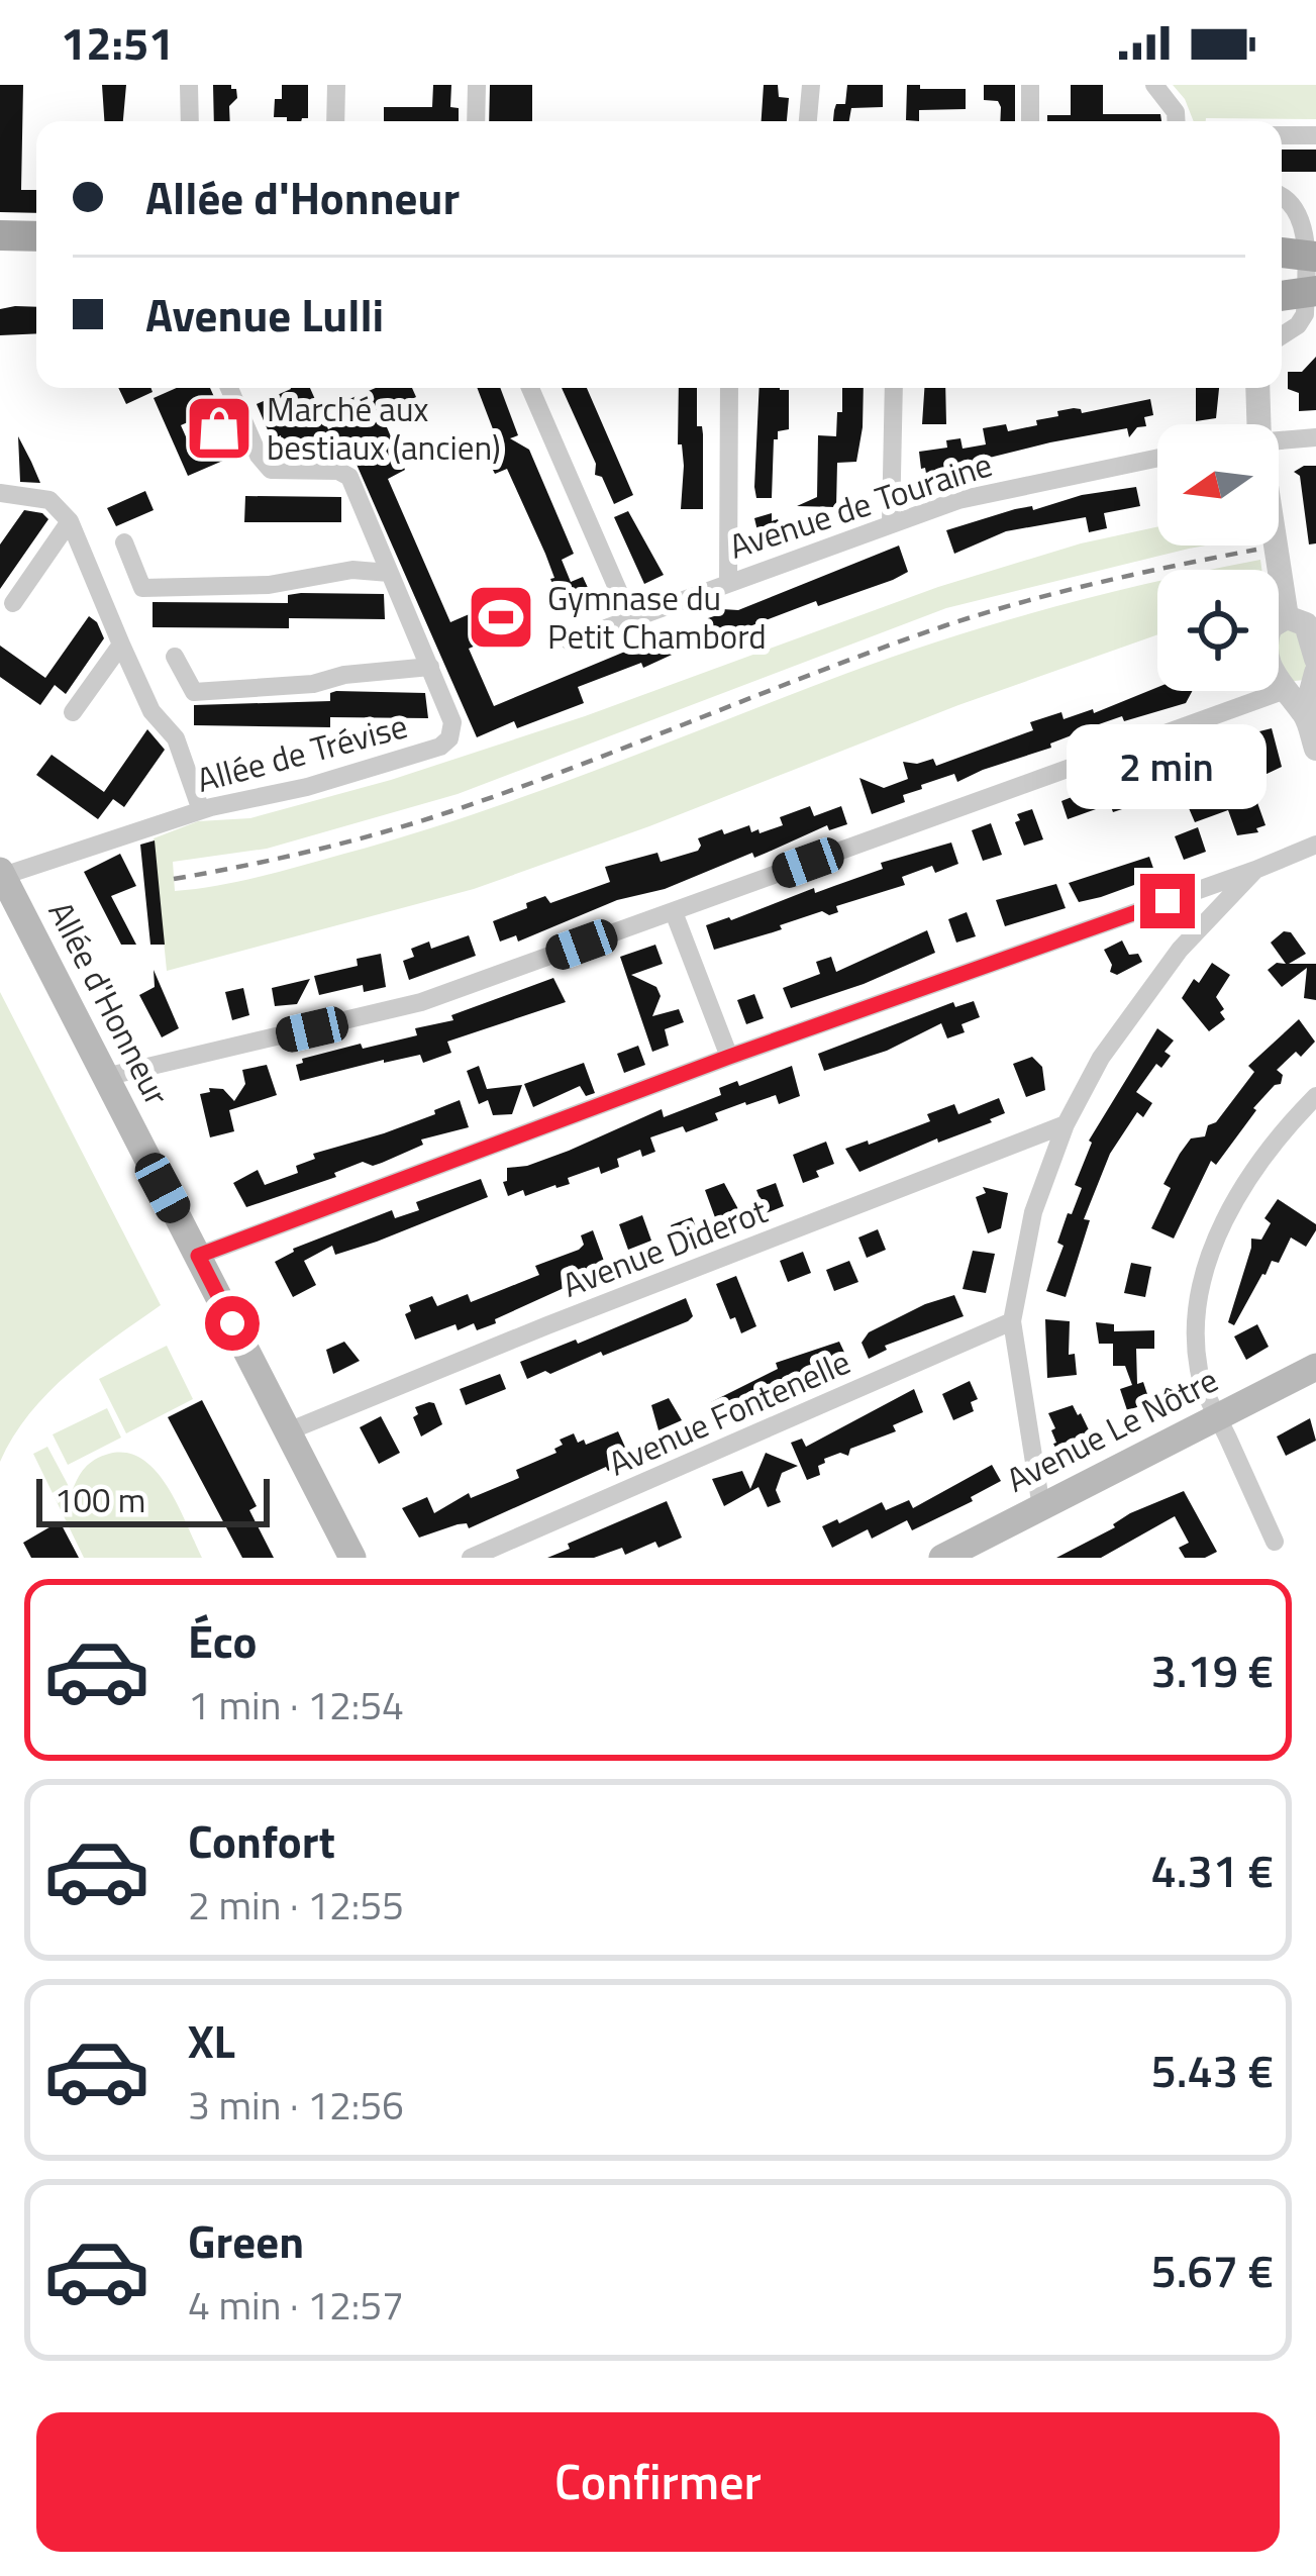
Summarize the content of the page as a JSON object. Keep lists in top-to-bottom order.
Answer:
{
  "streets": {
    "main road": ["Allée d'Honneur", "Avenue Le Nôtre"],
    "street": [
      "Avenue de Touraine",
      "Allée de Trévise",
      "Avenue Diderot",
      "Avenue Fontenelle"
    ]
  },
  "crossings": [
    ["Allée de Trévise", "Allée d'Honneur"],
    ["Allée d'Honneur", "Avenue Diderot"]
  ],
  "places": {
    "shop": ["Marché aux bestiaux (ancien)"],
    "sports": ["Gymnase du Petit Chambord"]
  },
  "scale_bar": "100 m",
  "north": "left",
  "page": {
    "status": "12:51",
    "banner": ["Allée d'Honneur", "Avenue Lulli"],
    "bubble": "2 min",
    "scale": "100 m",
    "list": [
      {
        "name": "Éco",
        "note": "1 min · 12:54",
        "value": "3.19 €"
      },
      {
        "name": "Confort",
        "note": "2 min · 12:55",
        "value": "4.31 €"
      },
      {
        "name": "XL",
        "note": "3 min · 12:56",
        "value": "5.43 €"
      },
      {
        "name": "Green",
        "note": "4 min · 12:57",
        "value": "5.67 €"
      }
    ],
    "buttons": "Confirmer"
  }
}
